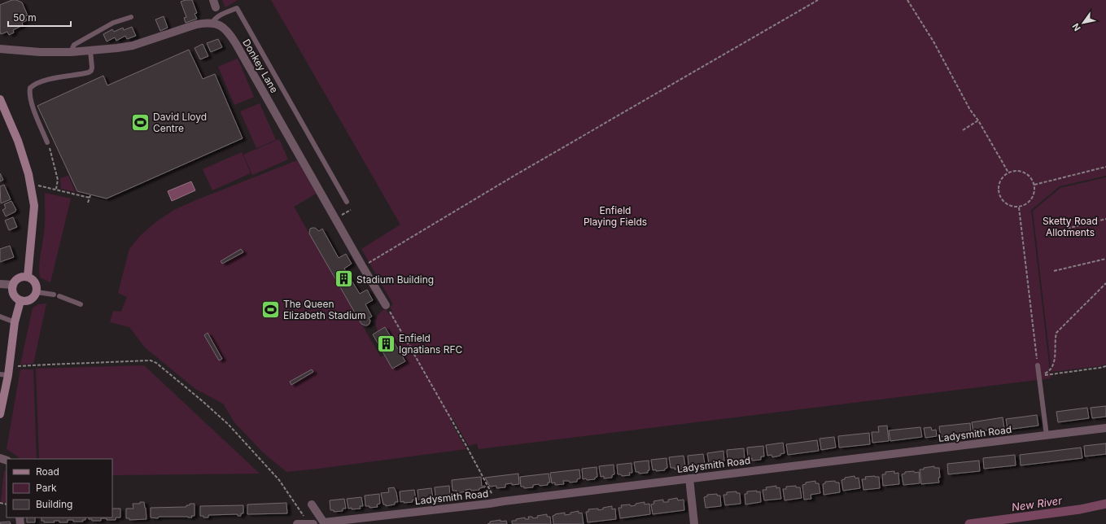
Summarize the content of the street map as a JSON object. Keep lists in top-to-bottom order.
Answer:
{
  "streets": {
    "street": ["Donkey Lane", "Ladysmith Road"]
  },
  "water": ["New River"],
  "parks": ["Enfield Playing Fields", "Sketty Road Allotments"],
  "places": {
    "sports": ["David Lloyd Centre", "The Queen Elizabeth Stadium"],
    "building": ["Stadium Building", "Enfield Ignatians RFC"]
  },
  "legend": ["Road", "Park", "Building"],
  "scale_bar": "50 m",
  "north": "bottom left"
}
